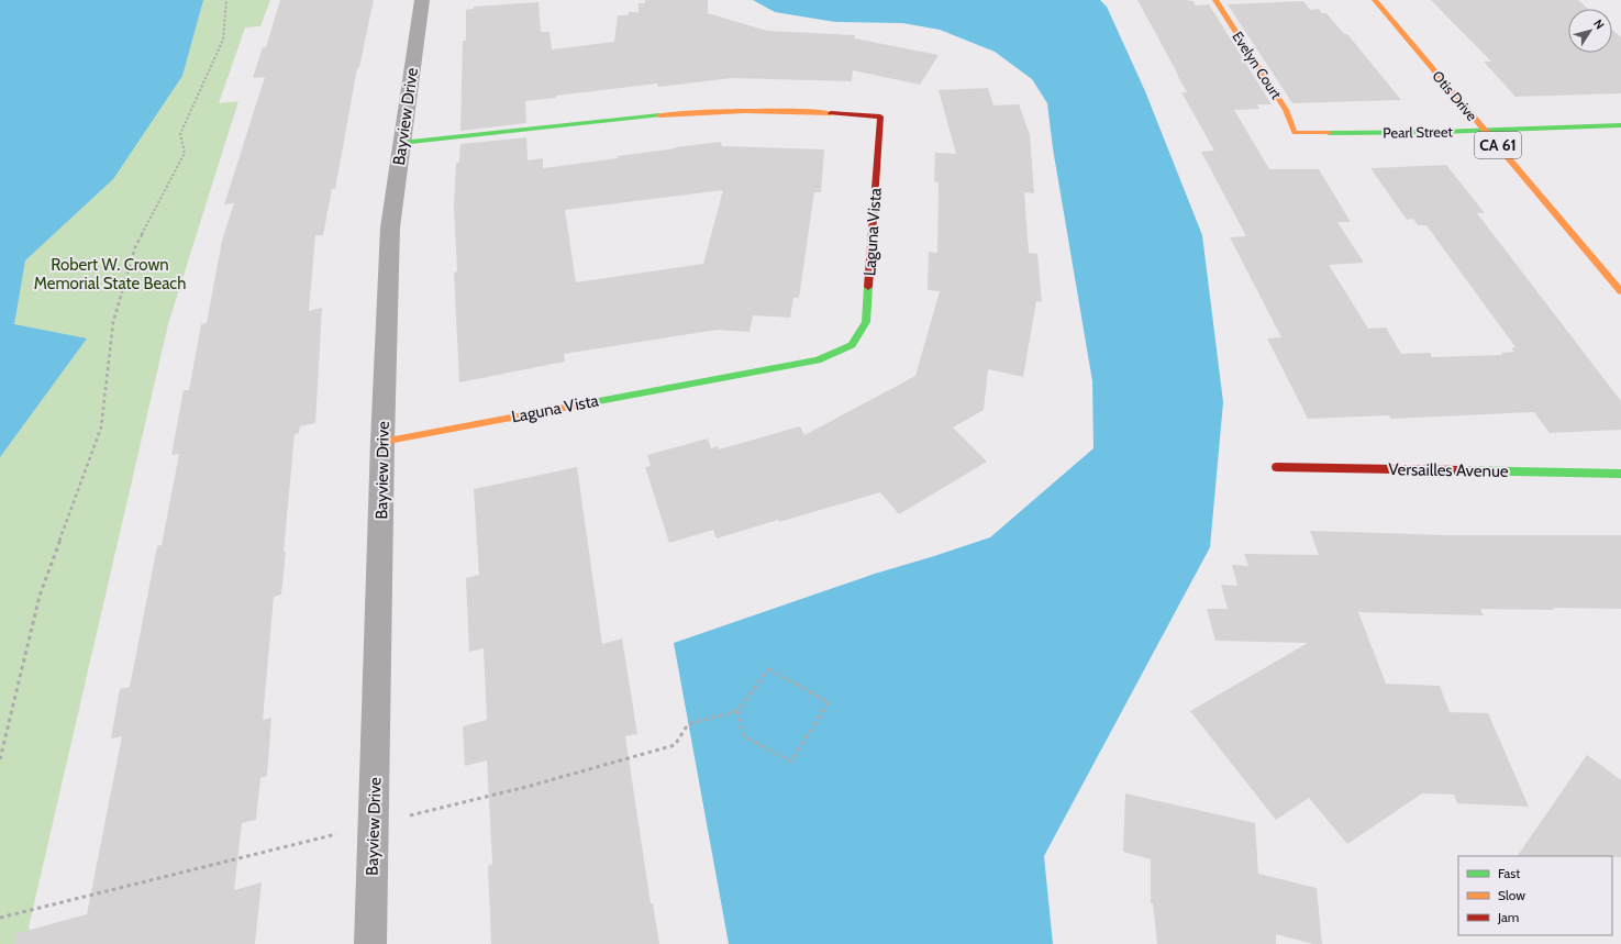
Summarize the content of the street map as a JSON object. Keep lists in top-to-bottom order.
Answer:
{
  "streets": {
    "street": [
      "Evelyn Court",
      "Otis Drive",
      "Bayview Drive",
      "Pearl Street",
      "CA 61",
      "Laguna Vista",
      "Versailles Avenue"
    ]
  },
  "crossings": [
    ["Evelyn Court", "Pearl Street"],
    ["Otis Drive", "Pearl Street"],
    ["Bayview Drive", "Laguna Vista"]
  ],
  "parks": ["Robert W. Crown Memorial State Beach"],
  "legend": ["Fast", "Slow", "Jam"],
  "north": "top right"
}
